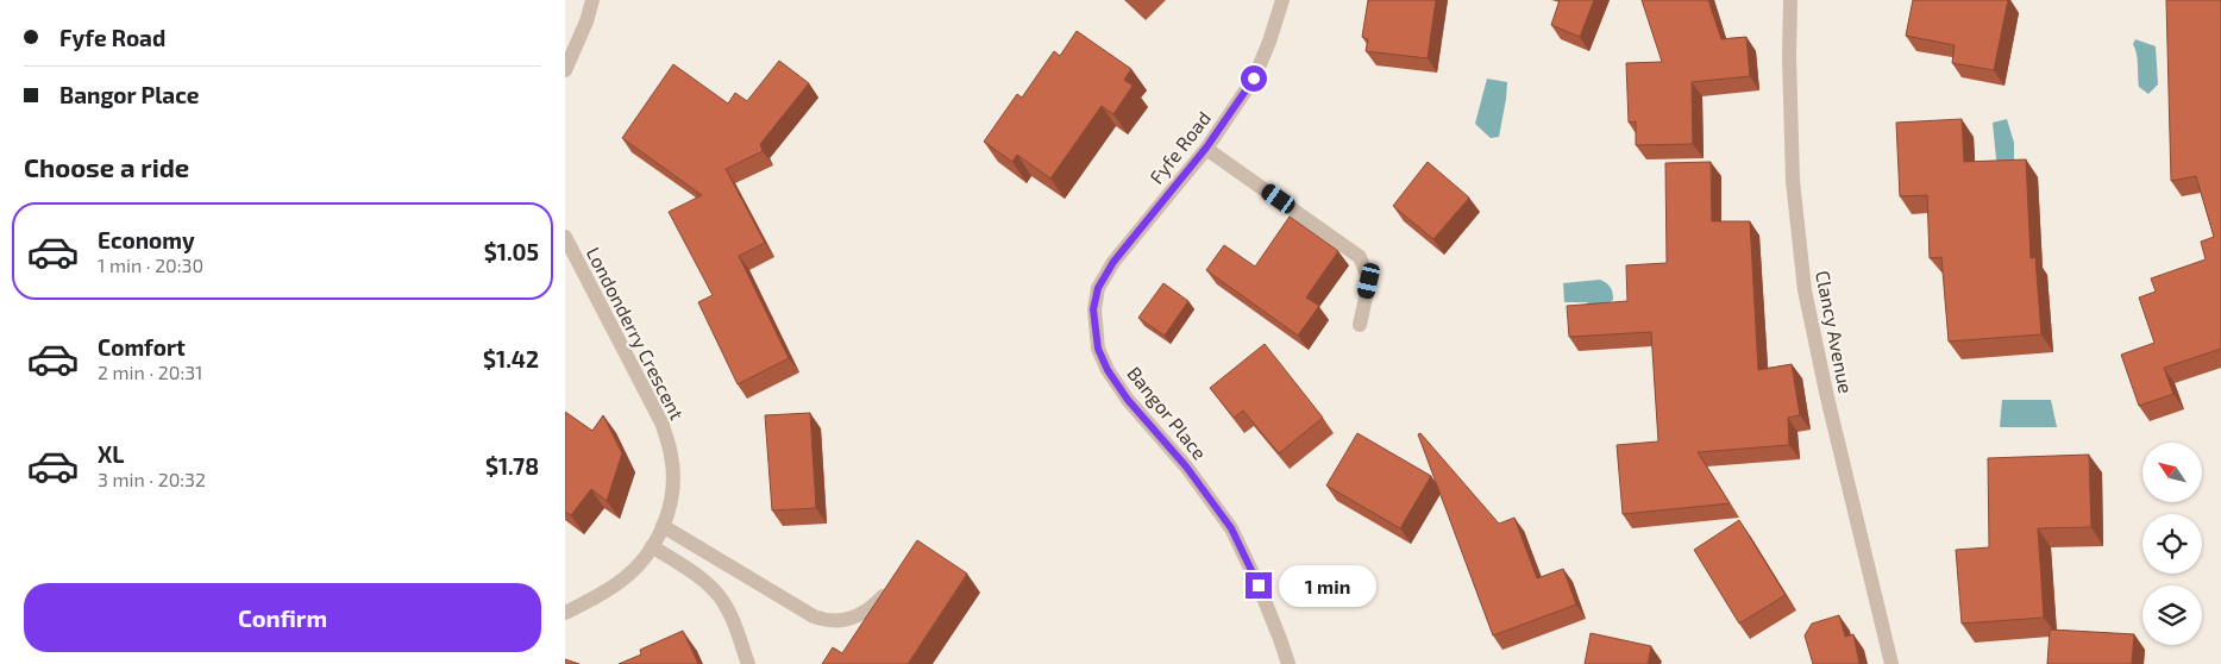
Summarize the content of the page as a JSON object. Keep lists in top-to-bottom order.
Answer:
{
  "streets": {
    "street": [
      "Fyfe Road",
      "Clancy Avenue",
      "Londonderry Crescent",
      "Bangor Place"
    ]
  },
  "crossings": [
    ["Fyfe Road", "Bangor Place"]
  ],
  "north": "top left",
  "page": {
    "banner": ["Fyfe Road", "Bangor Place"],
    "heading": "Choose a ride",
    "list": [
      {
        "name": "Economy",
        "note": "1 min · 20:30",
        "value": "$1.05"
      },
      {
        "name": "Comfort",
        "note": "2 min · 20:31",
        "value": "$1.42"
      },
      {
        "name": "XL",
        "note": "3 min · 20:32",
        "value": "$1.78"
      }
    ],
    "bubble": "1 min",
    "buttons": "Confirm"
  }
}
